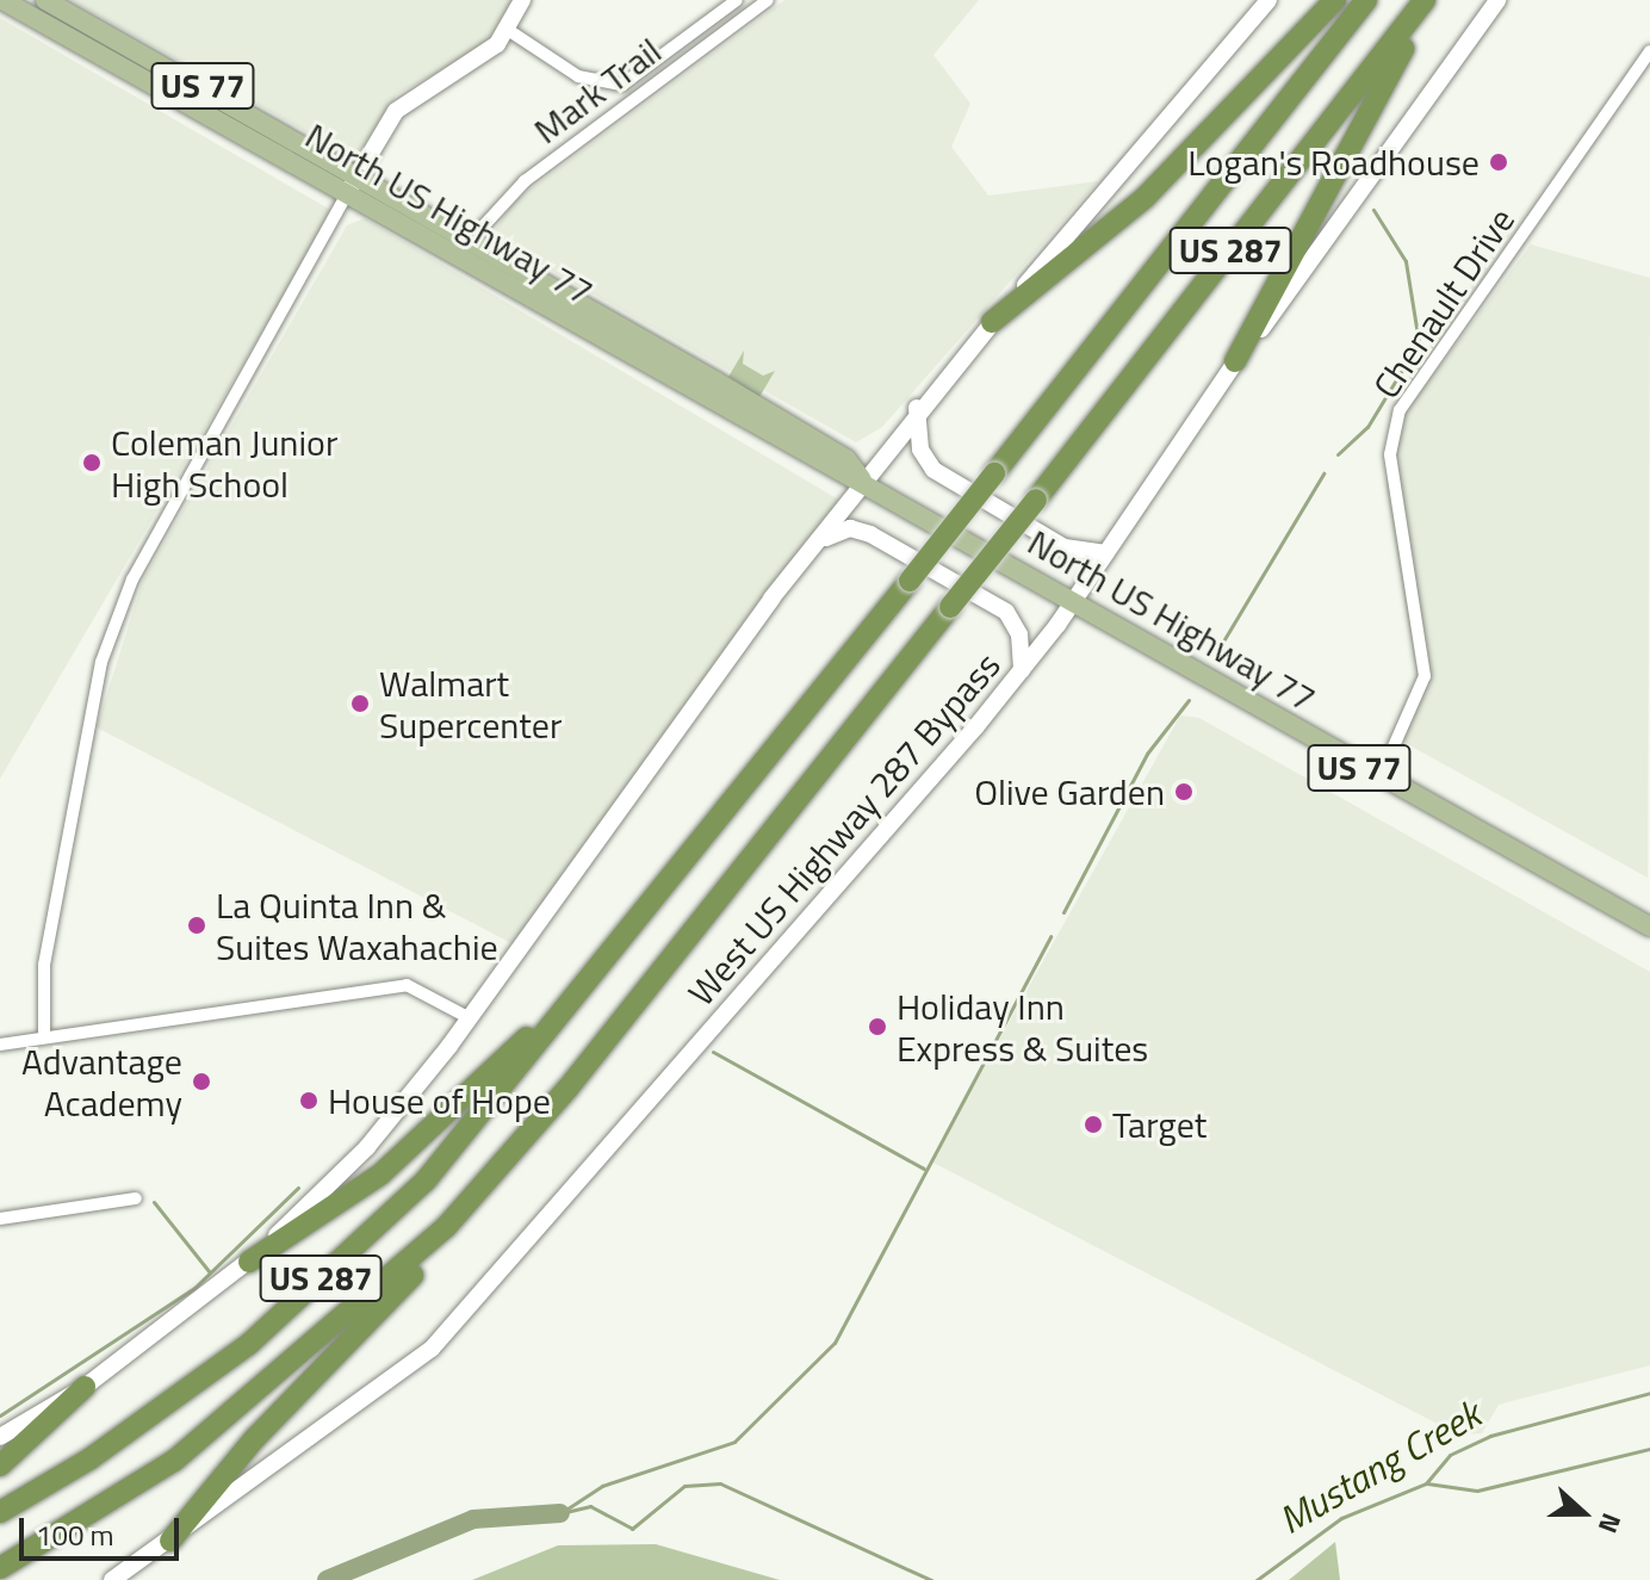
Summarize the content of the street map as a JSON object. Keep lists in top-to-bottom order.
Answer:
{
  "streets": {
    "highway": ["US 287"],
    "main road": ["US 77", "North US Highway 77", "West US Highway 287 Bypass"],
    "street": ["Mark Trail", "Chenault Drive"]
  },
  "crossings": [
    ["Mark Trail", "North US Highway 77"],
    ["North US Highway 77", "Chenault Drive"],
    ["North US Highway 77", "West US Highway 287 Bypass"]
  ],
  "water": ["Mustang Creek"],
  "places": [
    "Logan's Roadhouse",
    "Coleman Junior High School",
    "Walmart Supercenter",
    "Olive Garden",
    "La Quinta Inn & Suites Waxahachie",
    "Holiday Inn Express & Suites",
    "Advantage Academy",
    "House of Hope",
    "Target"
  ],
  "scale_bar": "100 m",
  "north": "right"
}
